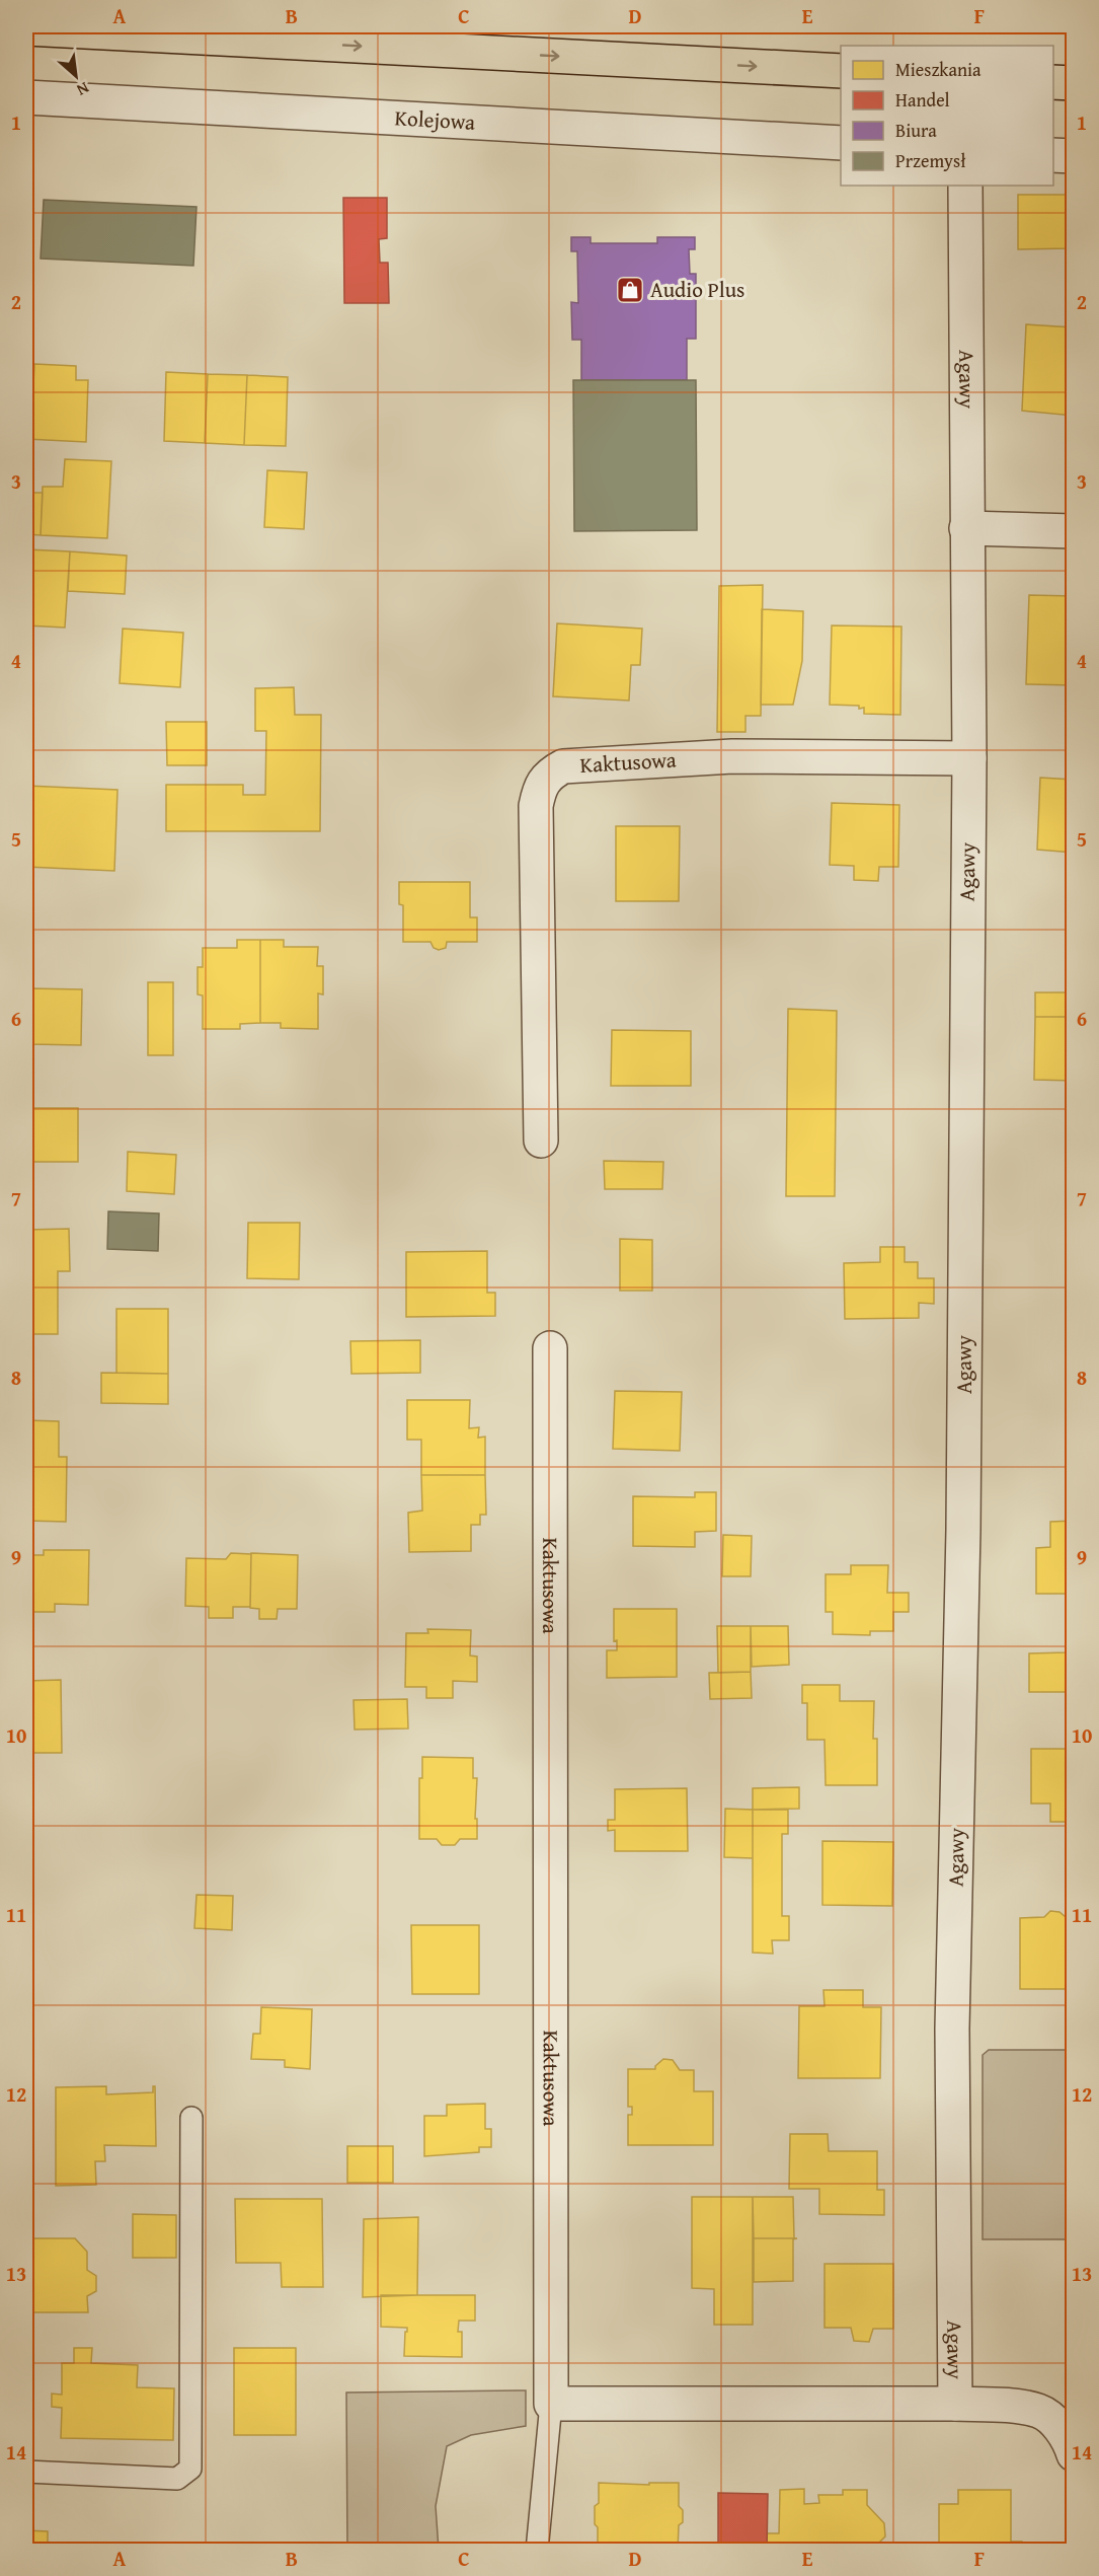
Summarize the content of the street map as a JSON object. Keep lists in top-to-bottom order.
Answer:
{
  "streets": {
    "street": ["Kolejowa", "Agawy", "Kaktusowa"]
  },
  "crossings": [
    ["Agawy", "Kaktusowa"]
  ],
  "places": {
    "shop": ["Audio Plus"]
  },
  "legend": [
    "Mieszkania",
    "Handel",
    "Biura",
    "Przemysł"
  ],
  "north": "bottom right",
  "grid": {
    "columns": [
      "A",
      "B",
      "C",
      "D",
      "E",
      "F"
    ],
    "rows": [
      "1",
      "2",
      "3",
      "4",
      "5",
      "6",
      "7",
      "8",
      "9",
      "10",
      "11",
      "12",
      "13",
      "14"
    ]
  }
}
